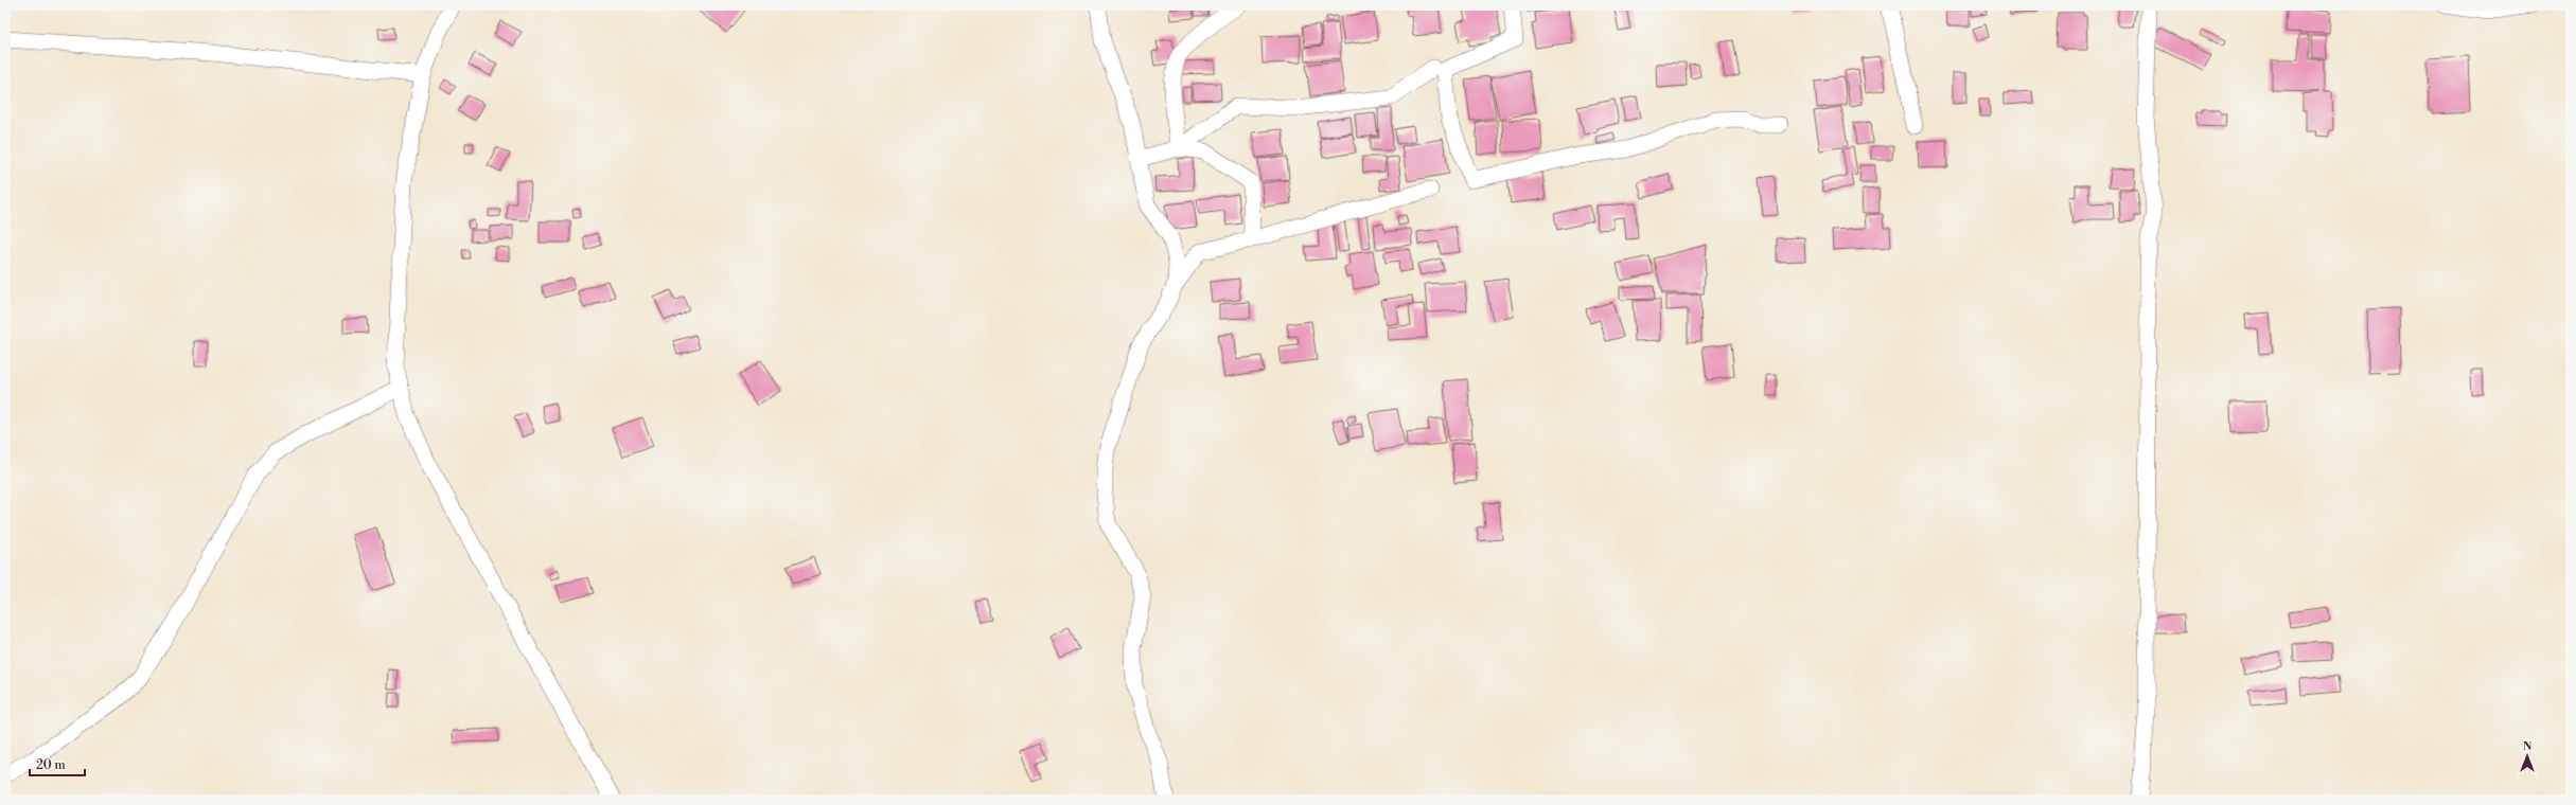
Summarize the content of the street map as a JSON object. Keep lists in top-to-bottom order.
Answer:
{
  "scale_bar": "20 m",
  "north": "top"
}
